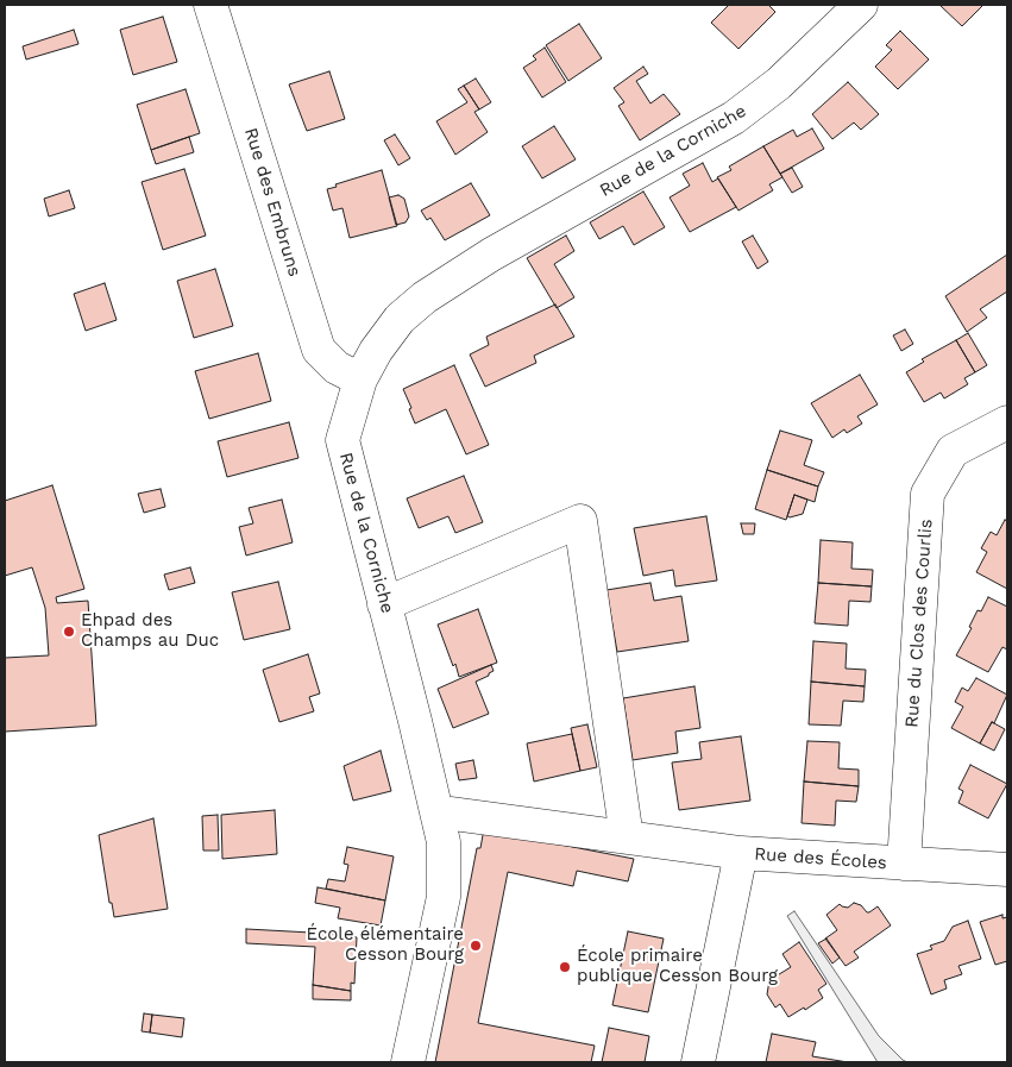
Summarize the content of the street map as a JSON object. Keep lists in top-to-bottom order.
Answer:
{
  "streets": {
    "street": [
      "Rue de la Corniche",
      "Rue des Embruns",
      "Rue du Clos des Courlis",
      "Rue des Écoles"
    ]
  },
  "crossings": [
    ["Rue de la Corniche", "Rue des Embruns"],
    ["Rue du Clos des Courlis", "Rue des Écoles"]
  ],
  "places": ["Ehpad des Champs au Duc", "École élémentaire Cesson Bourg", "École primaire publique Cesson Bourg"]
}
